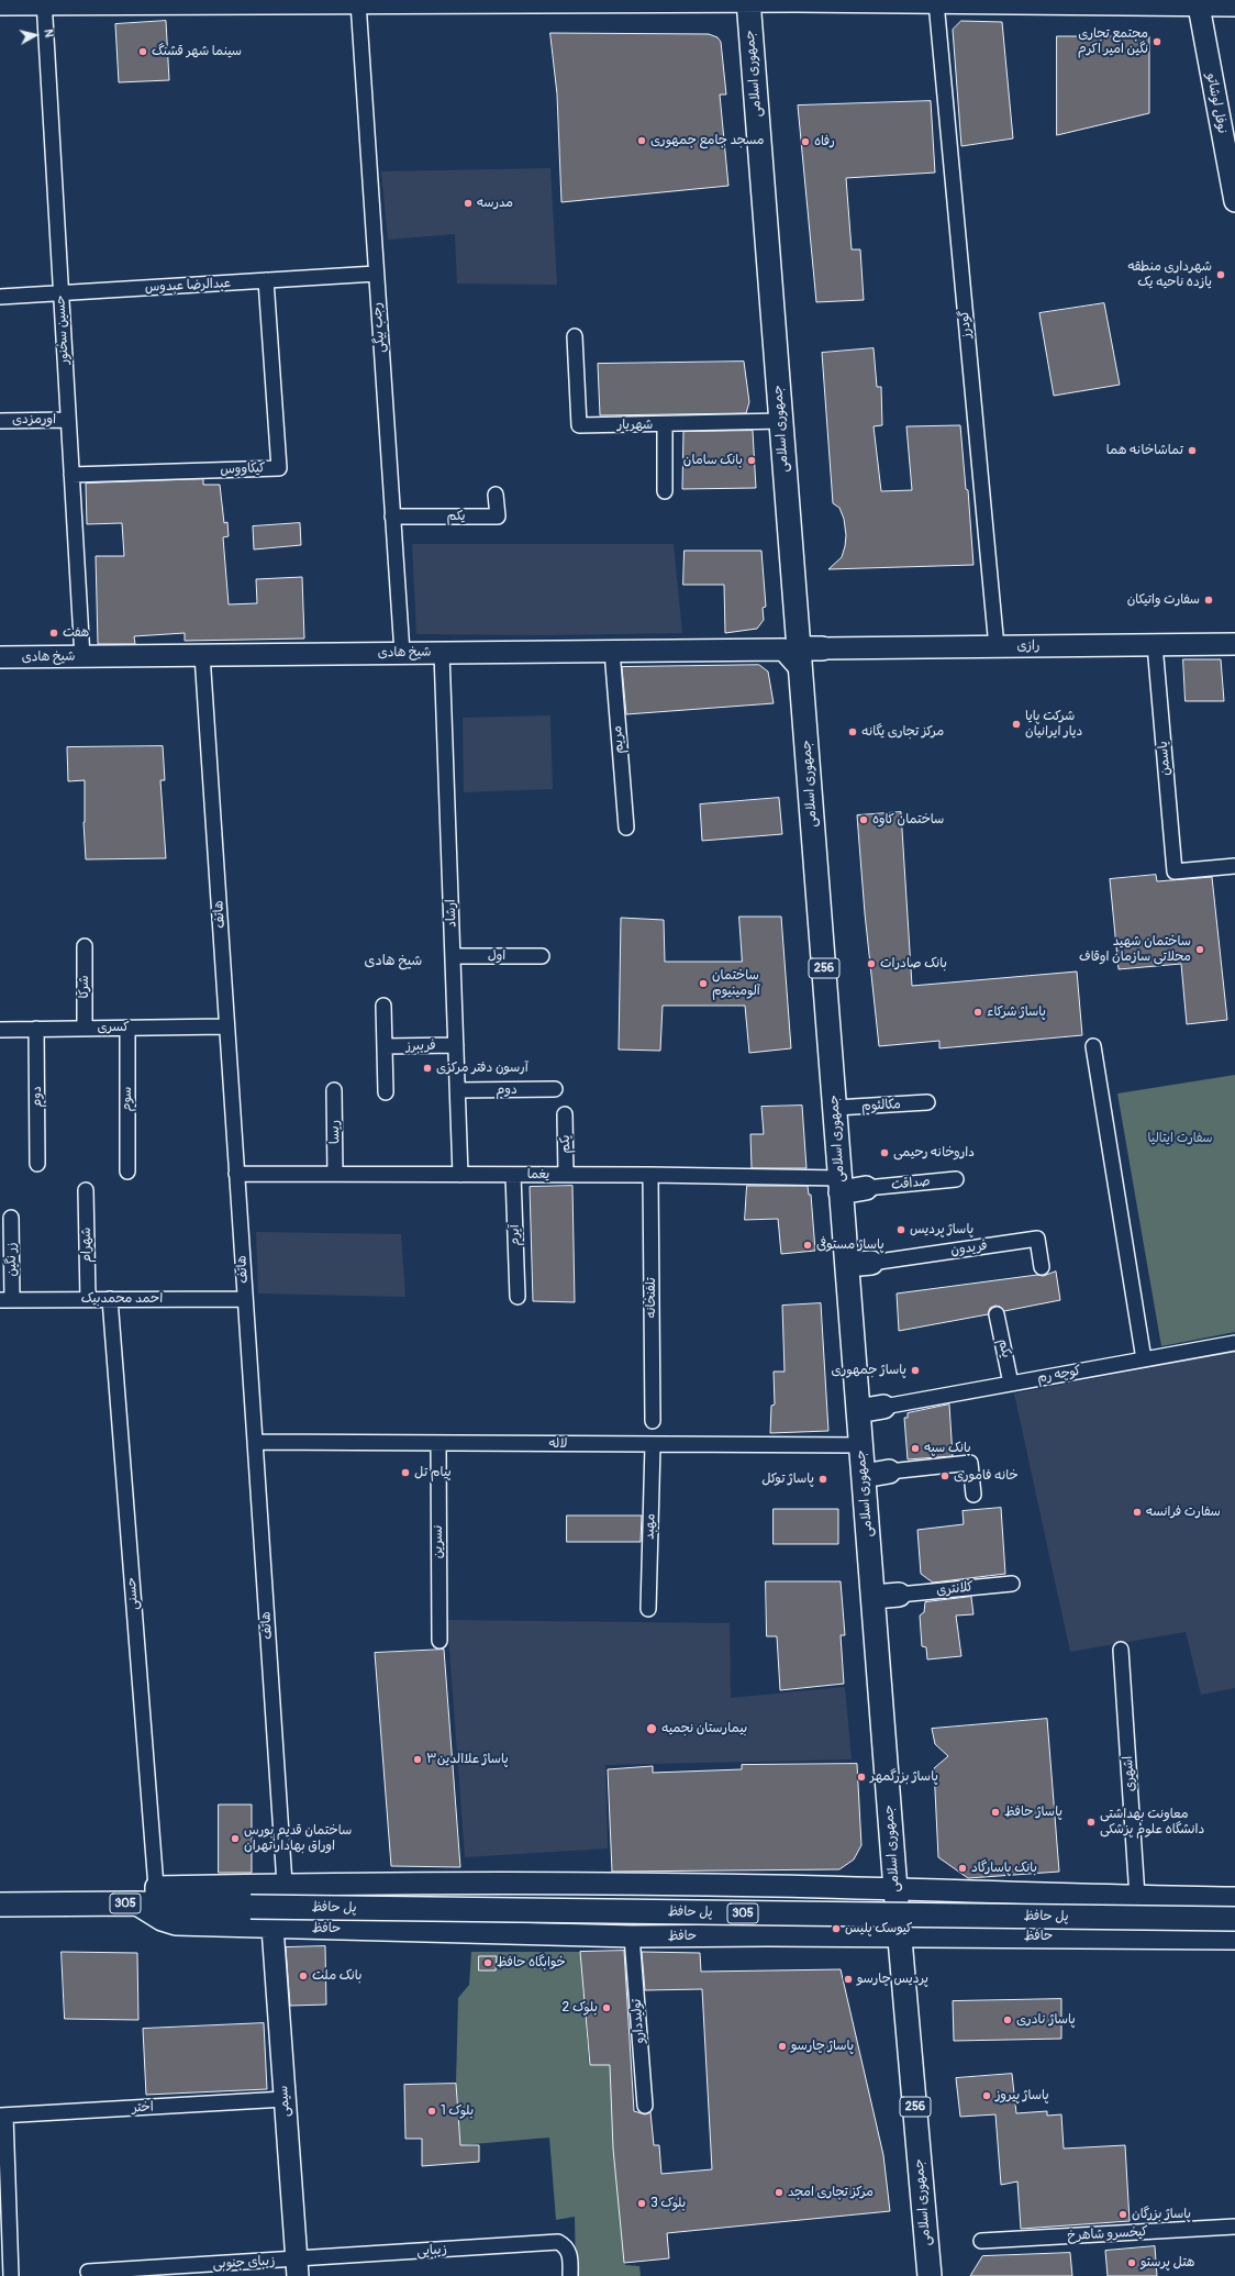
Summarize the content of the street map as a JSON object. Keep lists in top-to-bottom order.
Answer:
{
  "streets": {
    "main road": [
      "جمهوری اسلامی",
      "نوفل لوشاتو",
      "رازی",
      "شیخ هادی",
      "256",
      "305",
      "پل حافظ",
      "حافظ",
      "سیمی"
    ],
    "street": [
      "عبدالرضا عبدوس",
      "گودرز",
      "رجب بیگی",
      "حسین سخنور",
      "اورمزدی",
      "شهریار",
      "کیکاووس",
      "یکم",
      "مریم",
      "یاسمن",
      "ارشاد",
      "هاتف",
      "اول",
      "شرکا",
      "کسری",
      "فریبرز",
      "دوم",
      "سوم",
      "مکالئوم",
      "ریسا",
      "یغما",
      "صداقت",
      "آیرم",
      "شهرام",
      "فریدون",
      "زر نگین",
      "تلفنخانه",
      "احمد محمدبیک",
      "کوچه رم",
      "لاله",
      "مهبد",
      "نسرین",
      "کلانتری",
      "حسنی",
      "اشهری",
      "تولیددارو",
      "اختر",
      "کیخسرو شاهرخ",
      "زیبایی",
      "زیبای جنوبی"
    ]
  },
  "crossings": [
    ["جمهوری اسلامی", "شهریار"],
    ["جمهوری اسلامی", "شیخ هادی"],
    ["جمهوری اسلامی", "مکالئوم"],
    ["جمهوری اسلامی", "یغما"],
    ["جمهوری اسلامی", "لاله"],
    ["جمهوری اسلامی", "حافظ"],
    ["عبدالرضا عبدوس", "رجب بیگی"],
    ["عبدالرضا عبدوس", "حسین سخنور"],
    ["عبدالرضا عبدوس", "کیکاووس"],
    ["گودرز", "رازی"],
    ["رجب بیگی", "یکم"],
    ["رجب بیگی", "شیخ هادی"],
    ["حسین سخنور", "اورمزدی"],
    ["حسین سخنور", "کیکاووس"],
    ["حسین سخنور", "شیخ هادی"],
    ["یکم", "یغما"],
    ["یکم", "کوچه رم"],
    ["رازی", "یاسمن"],
    ["شیخ هادی", "مریم"],
    ["شیخ هادی", "ارشاد"],
    ["شیخ هادی", "هاتف"],
    ["ارشاد", "اول"],
    ["ارشاد", "فریبرز"],
    ["ارشاد", "دوم"],
    ["ارشاد", "یغما"],
    ["هاتف", "کسری"],
    ["هاتف", "یغما"],
    ["هاتف", "احمد محمدبیک"],
    ["هاتف", "لاله"],
    ["شرکا", "کسری"],
    ["کسری", "دوم"],
    ["کسری", "سوم"],
    ["ریسا", "یغما"],
    ["یغما", "آیرم"],
    ["یغما", "تلفنخانه"],
    ["شهرام", "احمد محمدبیک"],
    ["زر نگین", "احمد محمدبیک"],
    ["احمد محمدبیک", "حسنی"],
    ["لاله", "مهبد"],
    ["لاله", "نسرین"],
    ["حسنی", "305"],
    ["حسنی", "پل حافظ"],
    ["حسنی", "حافظ"],
    ["305", "پل حافظ"],
    ["305", "حافظ"],
    ["پل حافظ", "حافظ"],
    ["حافظ", "تولیددارو"],
    ["حافظ", "سیمی"],
    ["سیمی", "اختر"],
    ["سیمی", "زیبایی"],
    ["سیمی", "زیبای جنوبی"],
    ["زیبایی", "زیبای جنوبی"]
  ],
  "districts": ["شیخ هادی"],
  "parks": ["سفارت ایتالیا"],
  "places": [
    "مجتمع تجاری نگین امیر اکرم",
    "سینما شهر قشنگ",
    "مسجد جامع جمهوری",
    "رفاه",
    "مدرسه",
    "شهرداری منطقه یازده ناحیه یک",
    "تماشاخانه هما",
    "بانک سامان",
    "سفارت واتیکان",
    "هفت",
    "شرکت پایا دیار ایرانیان",
    "مرکز تجاری یگانه",
    "ساختمان کاوه",
    "ساختمان شهید محلاتی سازمان اوقاف",
    "بانک صادرات",
    "ساختمان آلومینیوم",
    "پاساژ شرکاء",
    "آرسون دفتر مرکزی",
    "داروخانه رحیمی",
    "پاساژ پردیس",
    "پاساژ مستوفی",
    "پاساژ جمهوری",
    "بانک سپه",
    "پیام تل",
    "خانه فاموری",
    "پاساژ توکل",
    "سفارت فرانسه",
    "بیمارستان نجمیه",
    "پاساژ علاالدین۳",
    "پاساژ بزرگمهر",
    "پاساژ حافظ",
    "معاونت بهداشتی دانشگاه علوم پزشکی",
    "ساختمان قدیم بورس اوراق بهادار تهران",
    "بانک پاسارگاد",
    "کیوسک پلیس",
    "خوابگاه حافظ",
    "بانک ملت",
    "پردیس چارسو",
    "بلوک 2",
    "پاساژ نادری",
    "پاساژ چارسو",
    "پاساژ پیروز",
    "بلوک 1",
    "مرکز تجاری امجد",
    "بلوک 3",
    "پاساژ بزرگان",
    "هتل پرستو"
  ],
  "north": "right"
}
